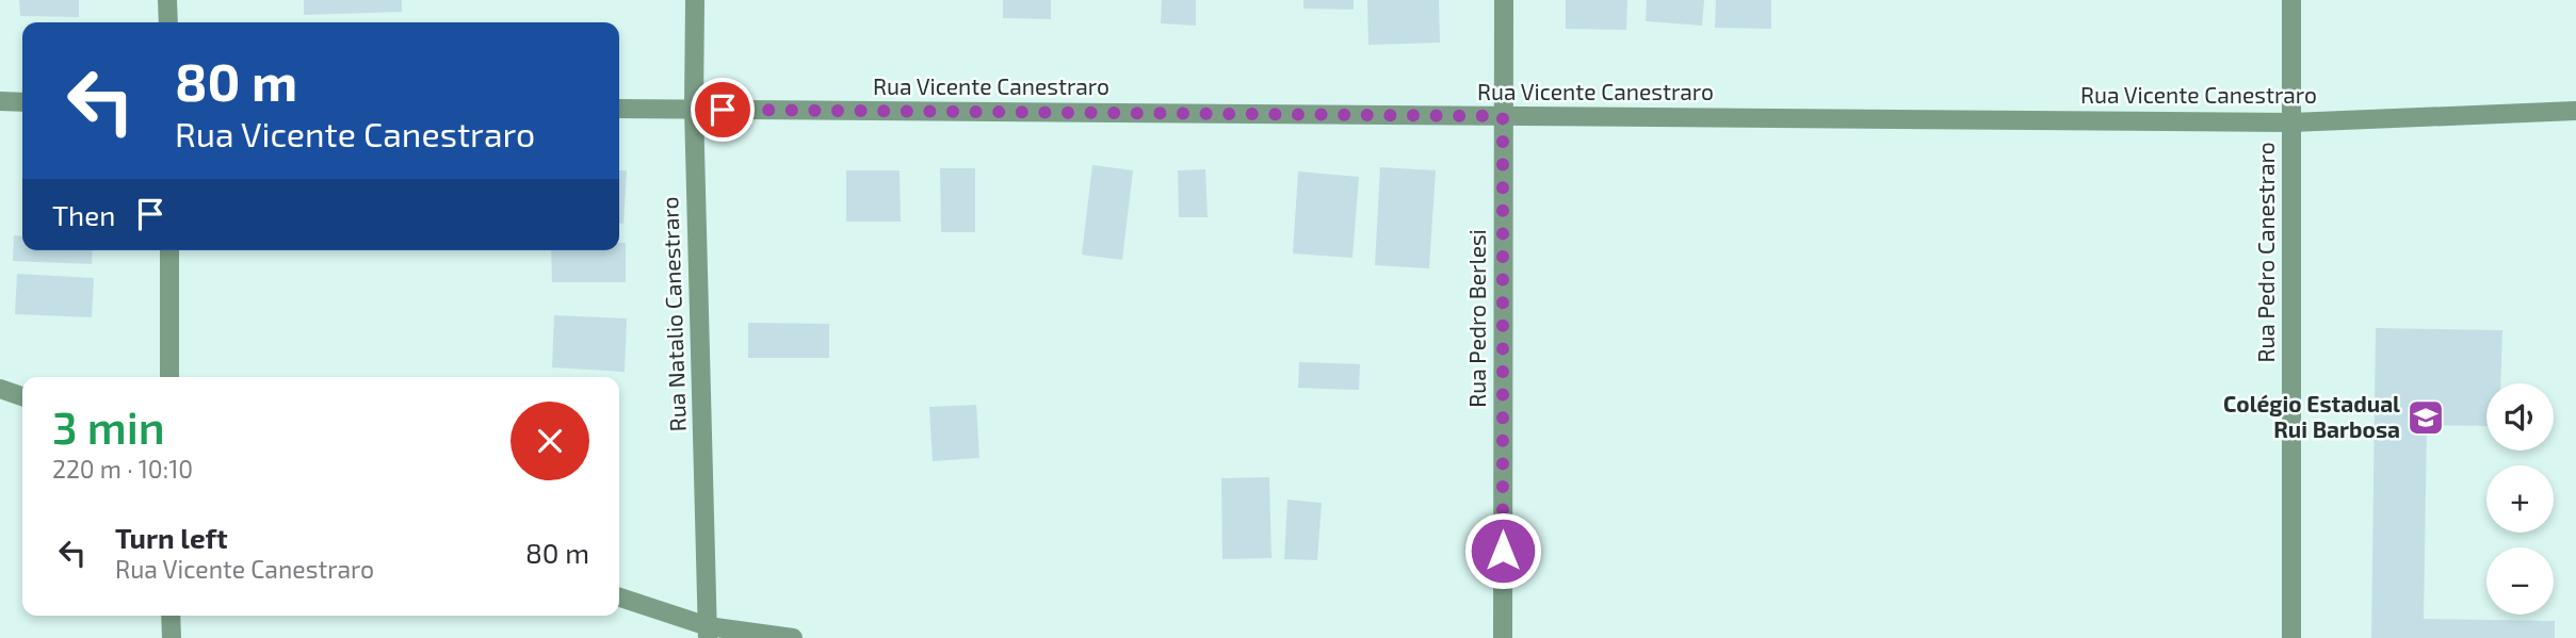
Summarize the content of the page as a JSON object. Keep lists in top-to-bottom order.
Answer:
{
  "streets": {
    "street": [
      "Rua Vicente Canestraro",
      "Rua Pedro Canestraro",
      "Rua Natalio Canestraro",
      "Rua Pedro Berlesi"
    ]
  },
  "crossings": [
    ["Rua Vicente Canestraro", "Rua Pedro Canestraro"],
    ["Rua Vicente Canestraro", "Rua Natalio Canestraro"],
    ["Rua Vicente Canestraro", "Rua Pedro Berlesi"]
  ],
  "places": {
    "school or university": ["Colégio Estadual Rui Barbosa"]
  },
  "page": {
    "turn": ["80 m", "Rua Vicente Canestraro"],
    "then": "Then",
    "heading": ["3 min", "220 m · 10:10"],
    "map_buttons": ["+", "−"],
    "list": [
      {
        "name": "Turn left",
        "note": "Rua Vicente Canestraro",
        "value": "80 m"
      }
    ]
  }
}
